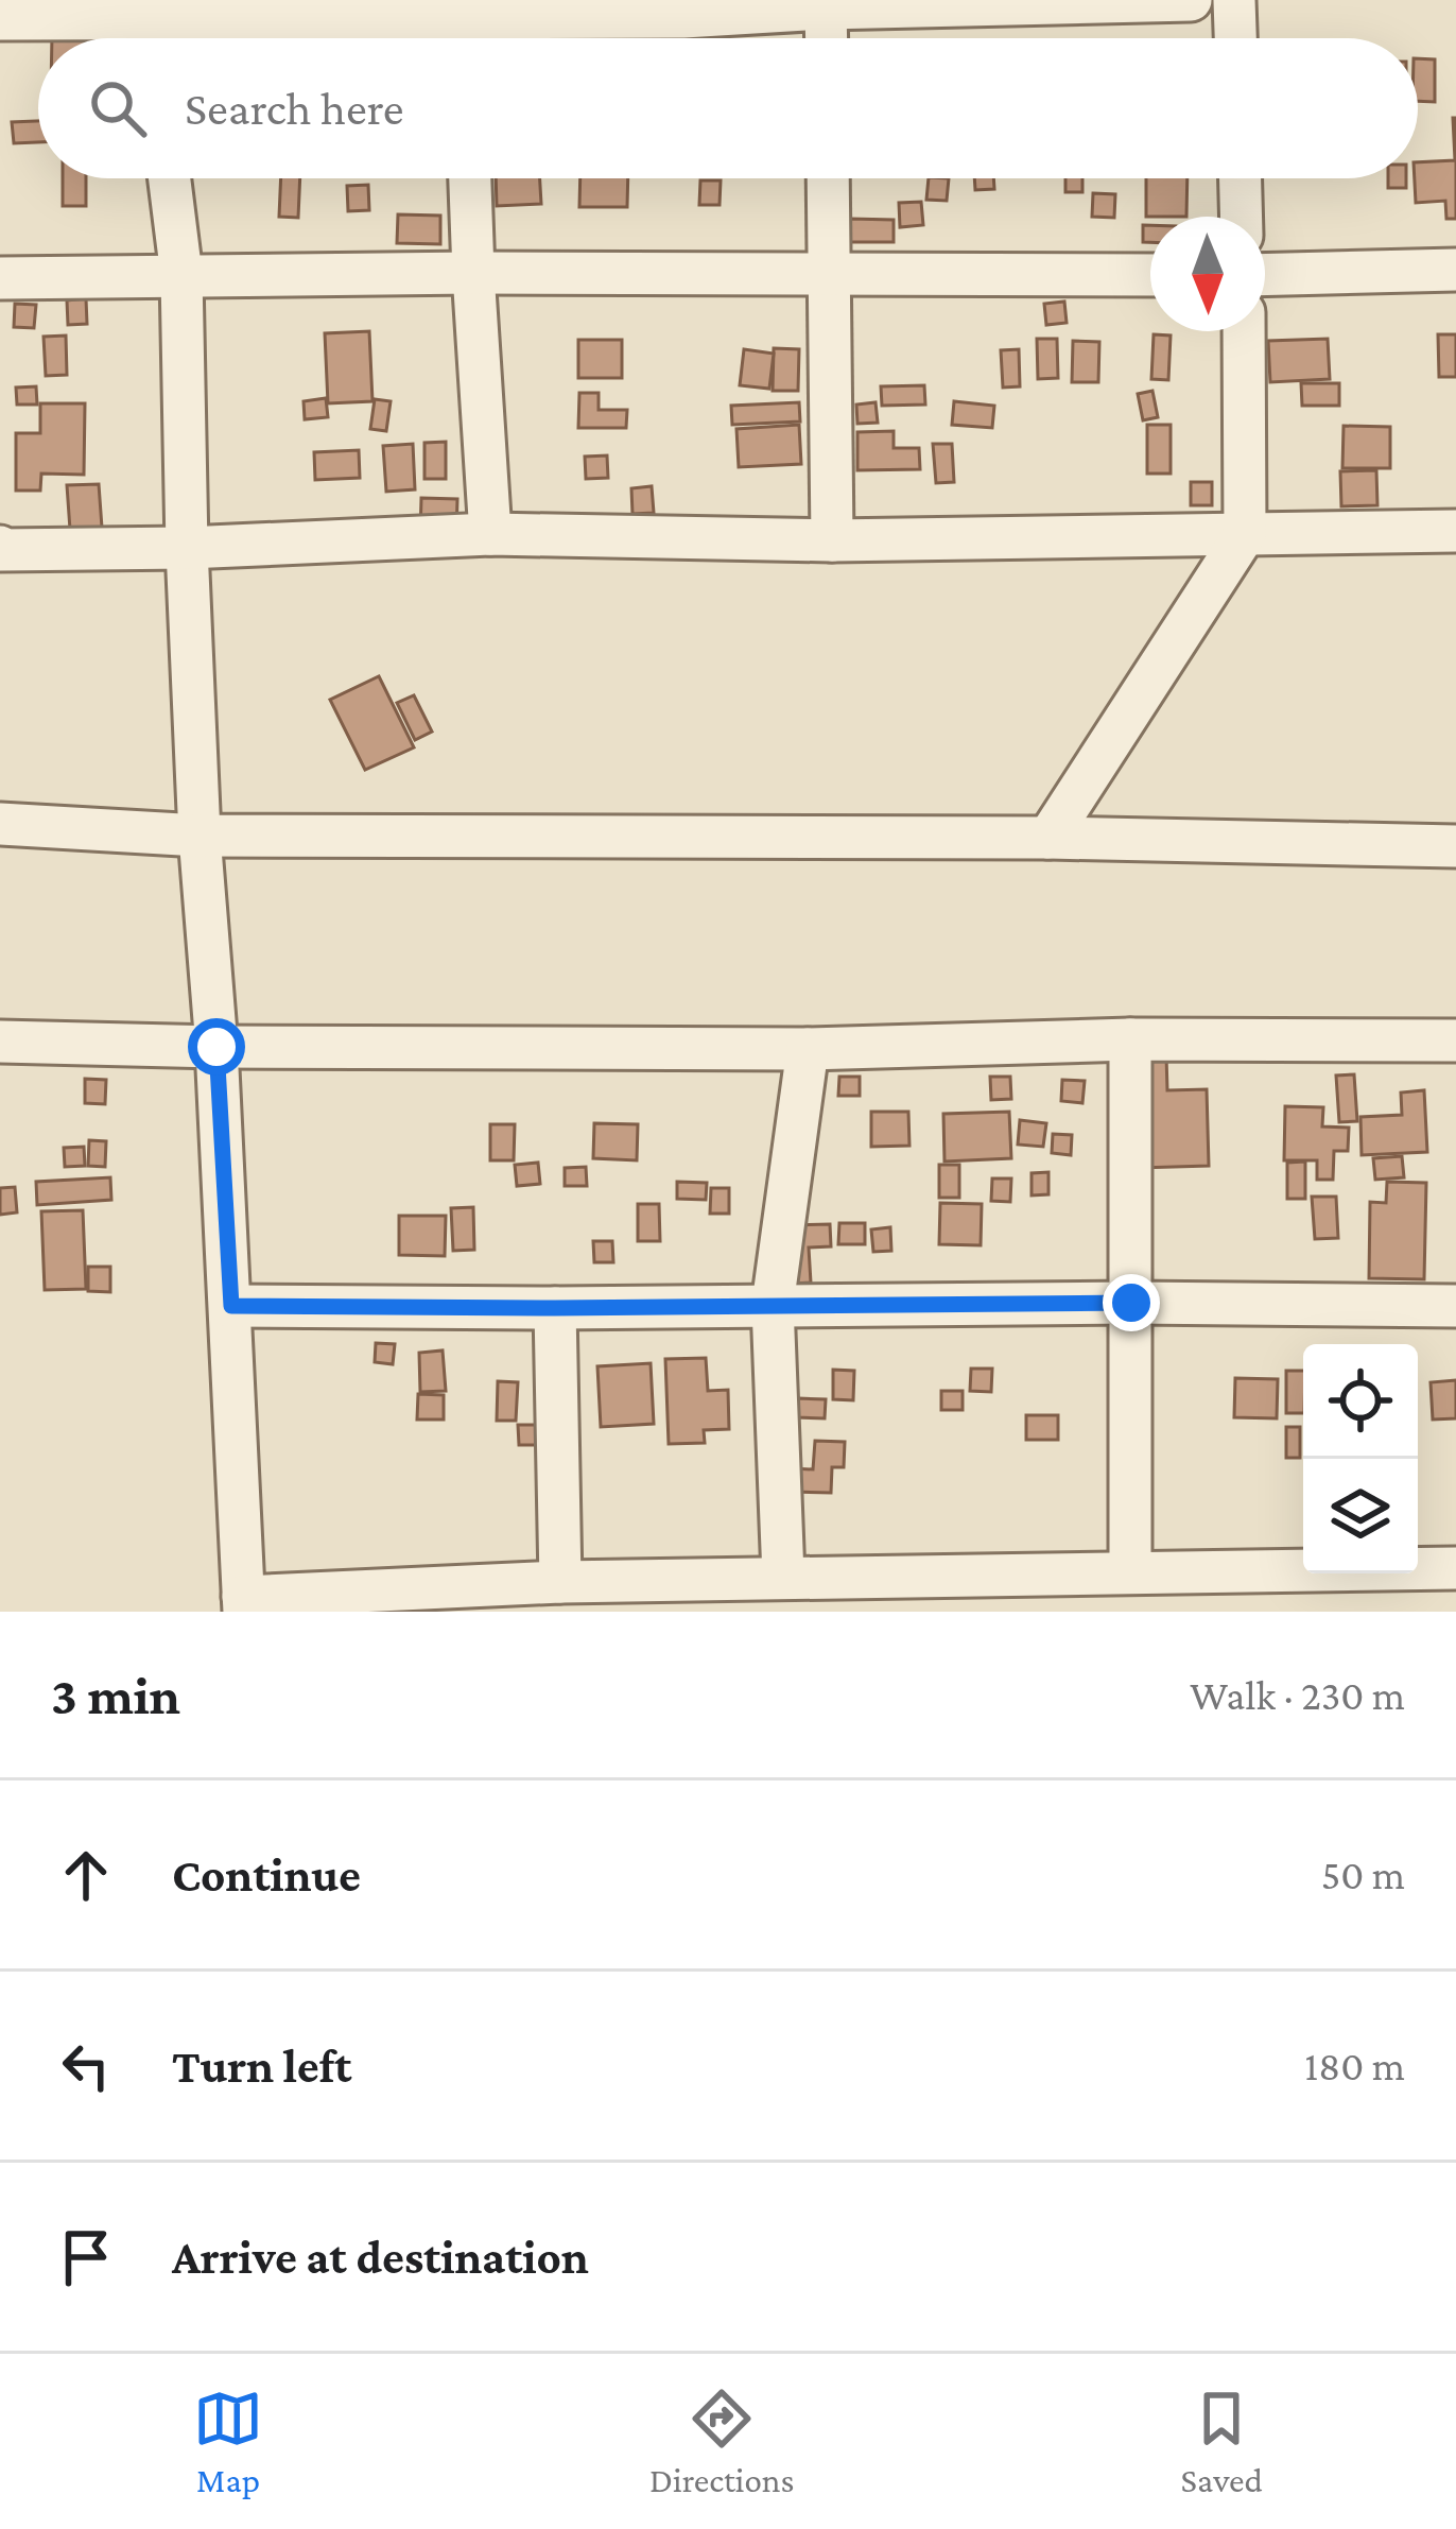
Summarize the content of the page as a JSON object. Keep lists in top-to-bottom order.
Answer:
{
  "north": "bottom",
  "page": {
    "search": "Search here",
    "heading": ["3 min", "Walk · 230 m"],
    "list": [
      ["Continue", "50 m"],
      ["Turn left", "180 m"],
      "Arrive at destination"
    ],
    "nav": ["Map", "Directions", "Saved"]
  }
}
